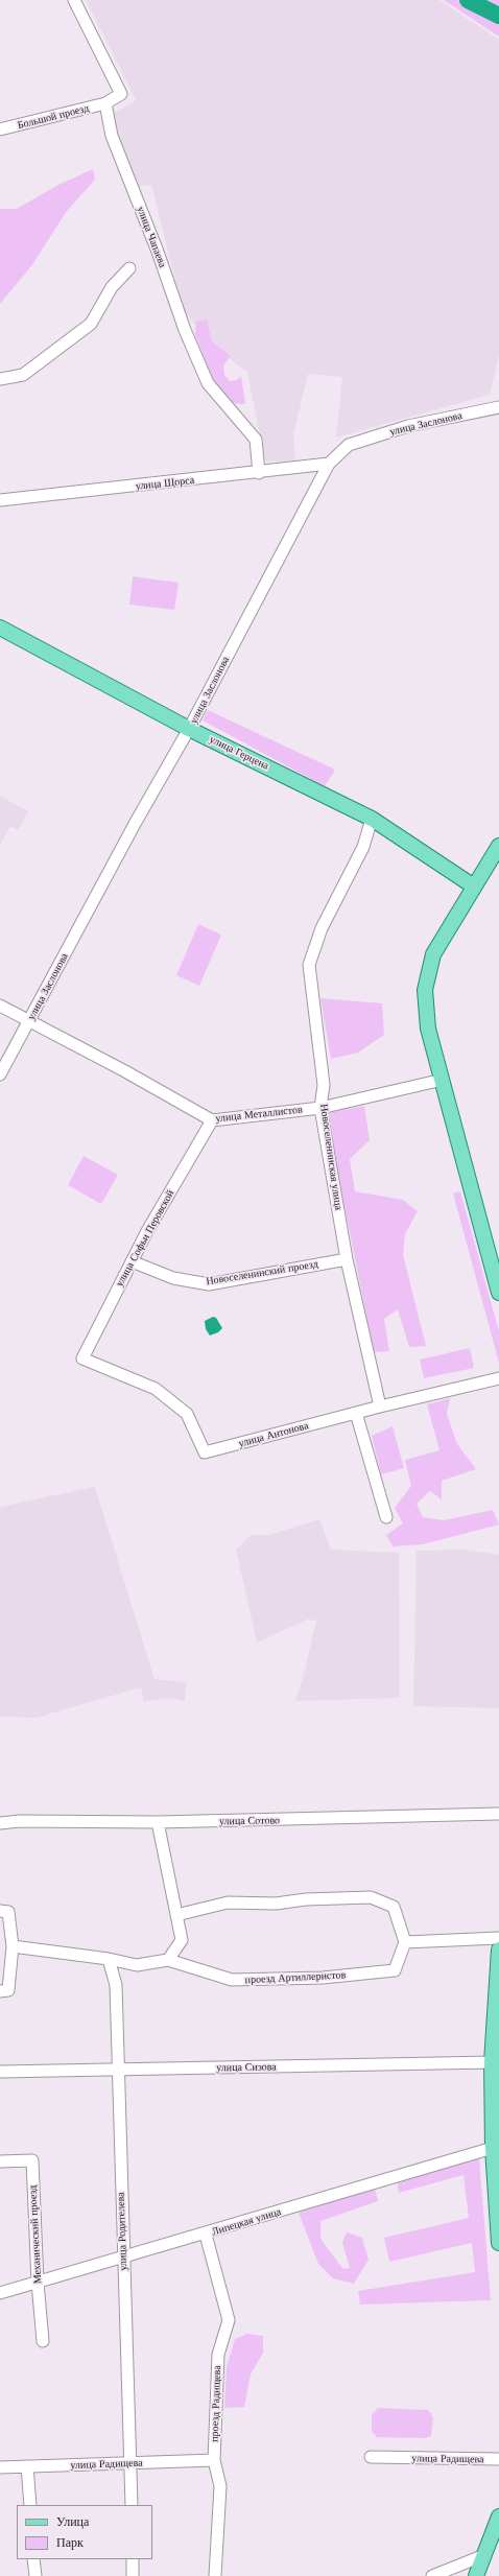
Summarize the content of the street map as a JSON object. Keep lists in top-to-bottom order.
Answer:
{
  "streets": {
    "main road": ["улица Герцена"],
    "street": [
      "Большой проезд",
      "улица Чапаева",
      "улица Заслонова",
      "улица Щорса",
      "улица Металлистов",
      "Новоселенинская улица",
      "улица Софьи Перовской",
      "Новоселенинский проезд",
      "улица Антонова",
      "улица Сотово",
      "проезд Артиллеристов",
      "улица Сизова",
      "Липецкая улица",
      "улица Родителева",
      "Механический проезд",
      "проезд Радищева",
      "улица Радищева"
    ]
  },
  "crossings": [
    ["Большой проезд", "улица Чапаева"],
    ["улица Чапаева", "улица Щорса"],
    ["улица Заслонова", "улица Щорса"],
    ["улица Заслонова", "улица Герцена"],
    ["улица Заслонова", "улица Металлистов"],
    ["улица Герцена", "Новоселенинская улица"],
    ["улица Металлистов", "Новоселенинская улица"],
    ["улица Металлистов", "улица Софьи Перовской"],
    ["Новоселенинская улица", "Новоселенинский проезд"],
    ["Новоселенинская улица", "улица Антонова"],
    ["улица Софьи Перовской", "Новоселенинский проезд"],
    ["улица Софьи Перовской", "улица Антонова"],
    ["проезд Артиллеристов", "улица Родителева"],
    ["улица Сизова", "улица Родителева"],
    ["Липецкая улица", "улица Родителева"],
    ["Липецкая улица", "Механический проезд"],
    ["Липецкая улица", "проезд Радищева"],
    ["улица Родителева", "улица Радищева"],
    ["проезд Радищева", "улица Радищева"]
  ],
  "legend": ["Улица", "Парк"]
}
